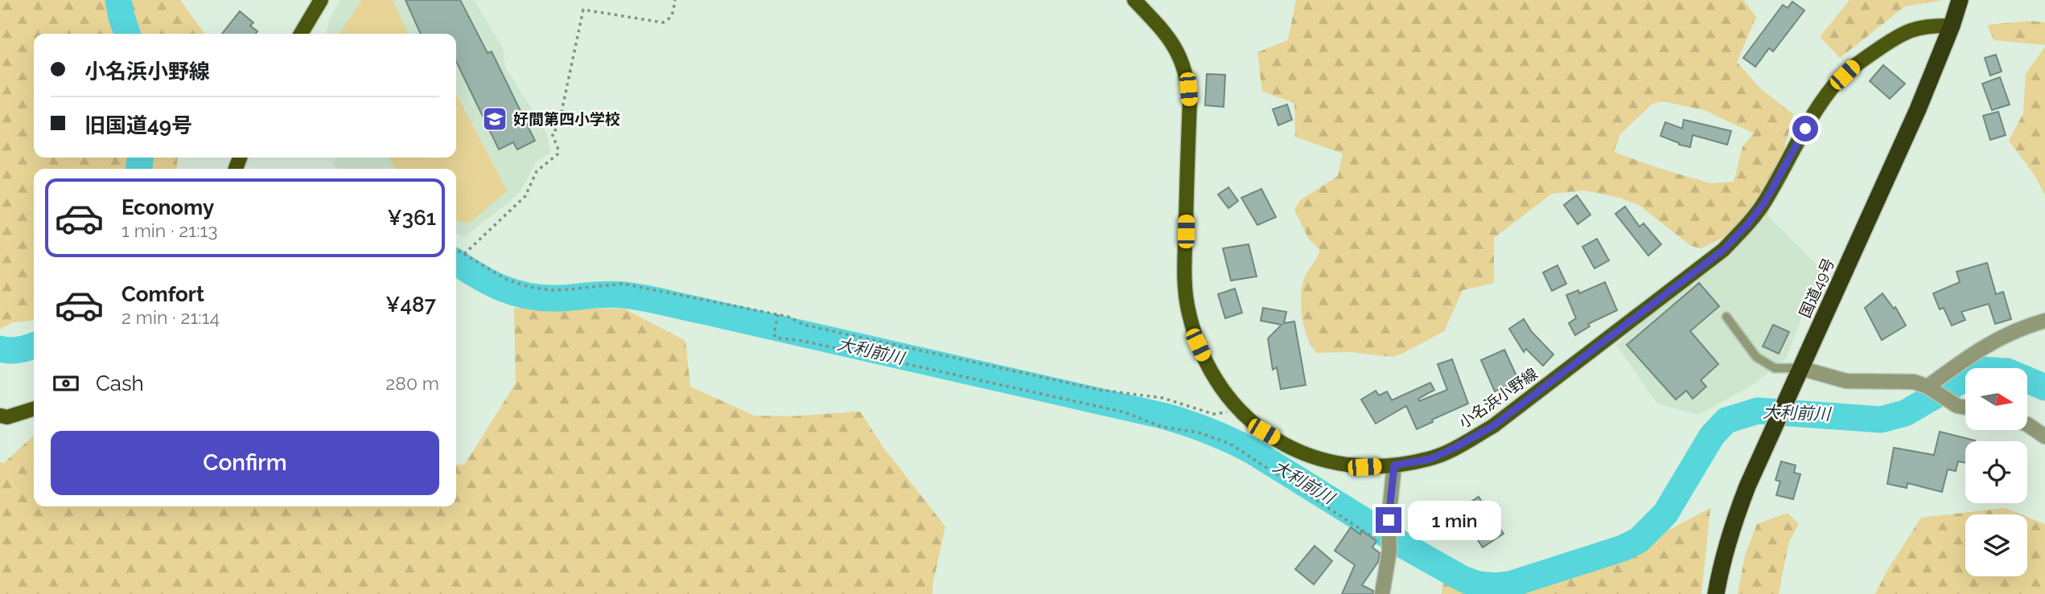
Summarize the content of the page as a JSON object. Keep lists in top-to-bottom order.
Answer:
{
  "streets": {
    "highway": ["国道49号"],
    "main road": ["小名浜小野線"]
  },
  "crossings": [
    ["国道49号", "小名浜小野線"]
  ],
  "water": ["大利前川"],
  "places": {
    "school or university": ["好間第四小学校"]
  },
  "north": "right",
  "page": {
    "banner": ["小名浜小野線", "旧国道49号"],
    "list": [
      {
        "name": "Economy",
        "note": "1 min · 21:13",
        "value": "¥361"
      },
      {
        "name": "Comfort",
        "note": "2 min · 21:14",
        "value": "¥487"
      }
    ],
    "pay": ["Cash", "280 m"],
    "buttons": "Confirm",
    "bubble": "1 min"
  }
}
